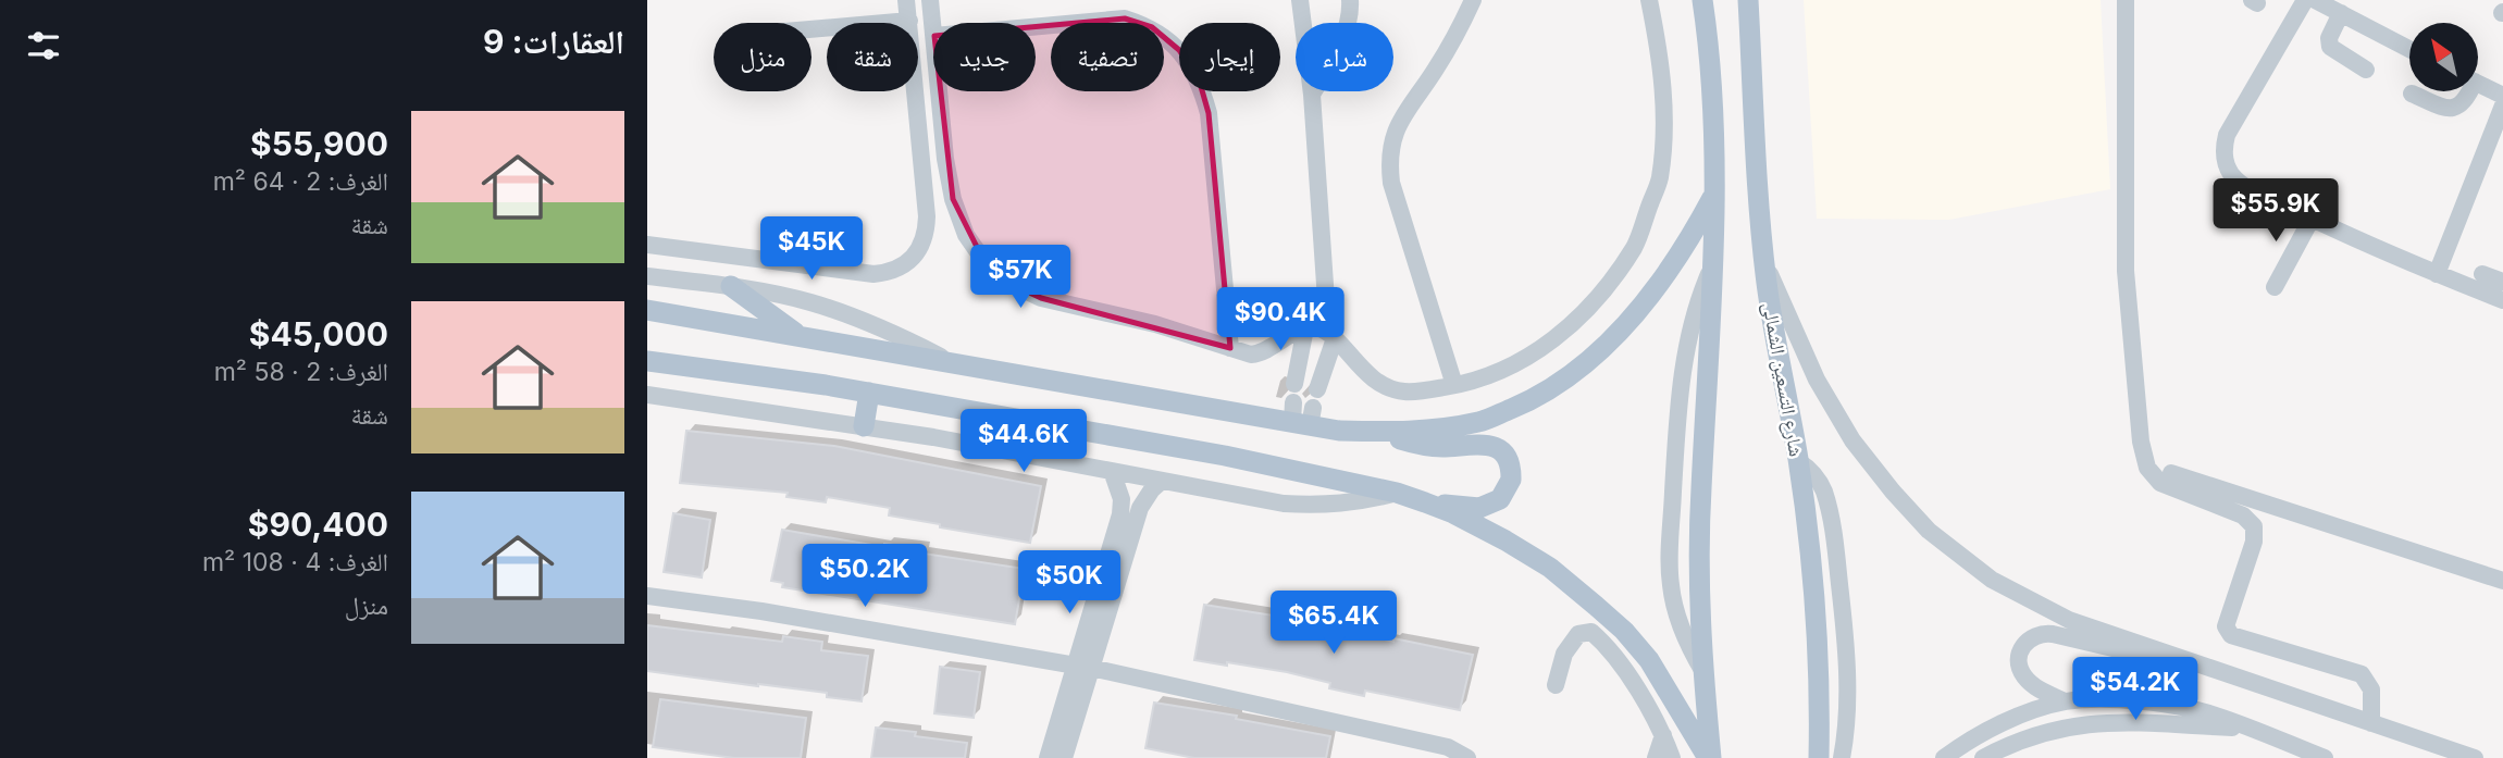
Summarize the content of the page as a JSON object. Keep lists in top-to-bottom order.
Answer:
{
  "streets": {
    "main road": ["شارع التسعين الشمالى"]
  },
  "north": "top left",
  "page": {
    "heading": "العقارات: 9",
    "chip": [
      "شراء",
      "إيجار",
      "تصفية",
      "جديد",
      "شقة",
      "منزل"
    ],
    "list": [
      {
        "name": "$55,900",
        "note": "الغرف: 2 · 64 m² · شقة"
      },
      {
        "name": "$45,000",
        "note": "الغرف: 2 · 58 m² · شقة"
      },
      {
        "name": "$90,400",
        "note": "الغرف: 4 · 108 m² · منزل"
      }
    ],
    "price": [
      "$55.9K",
      "$45K",
      "$57K",
      "$90.4K",
      "$44.6K",
      "$50.2K",
      "$50K",
      "$65.4K",
      "$54.2K"
    ]
  }
}
